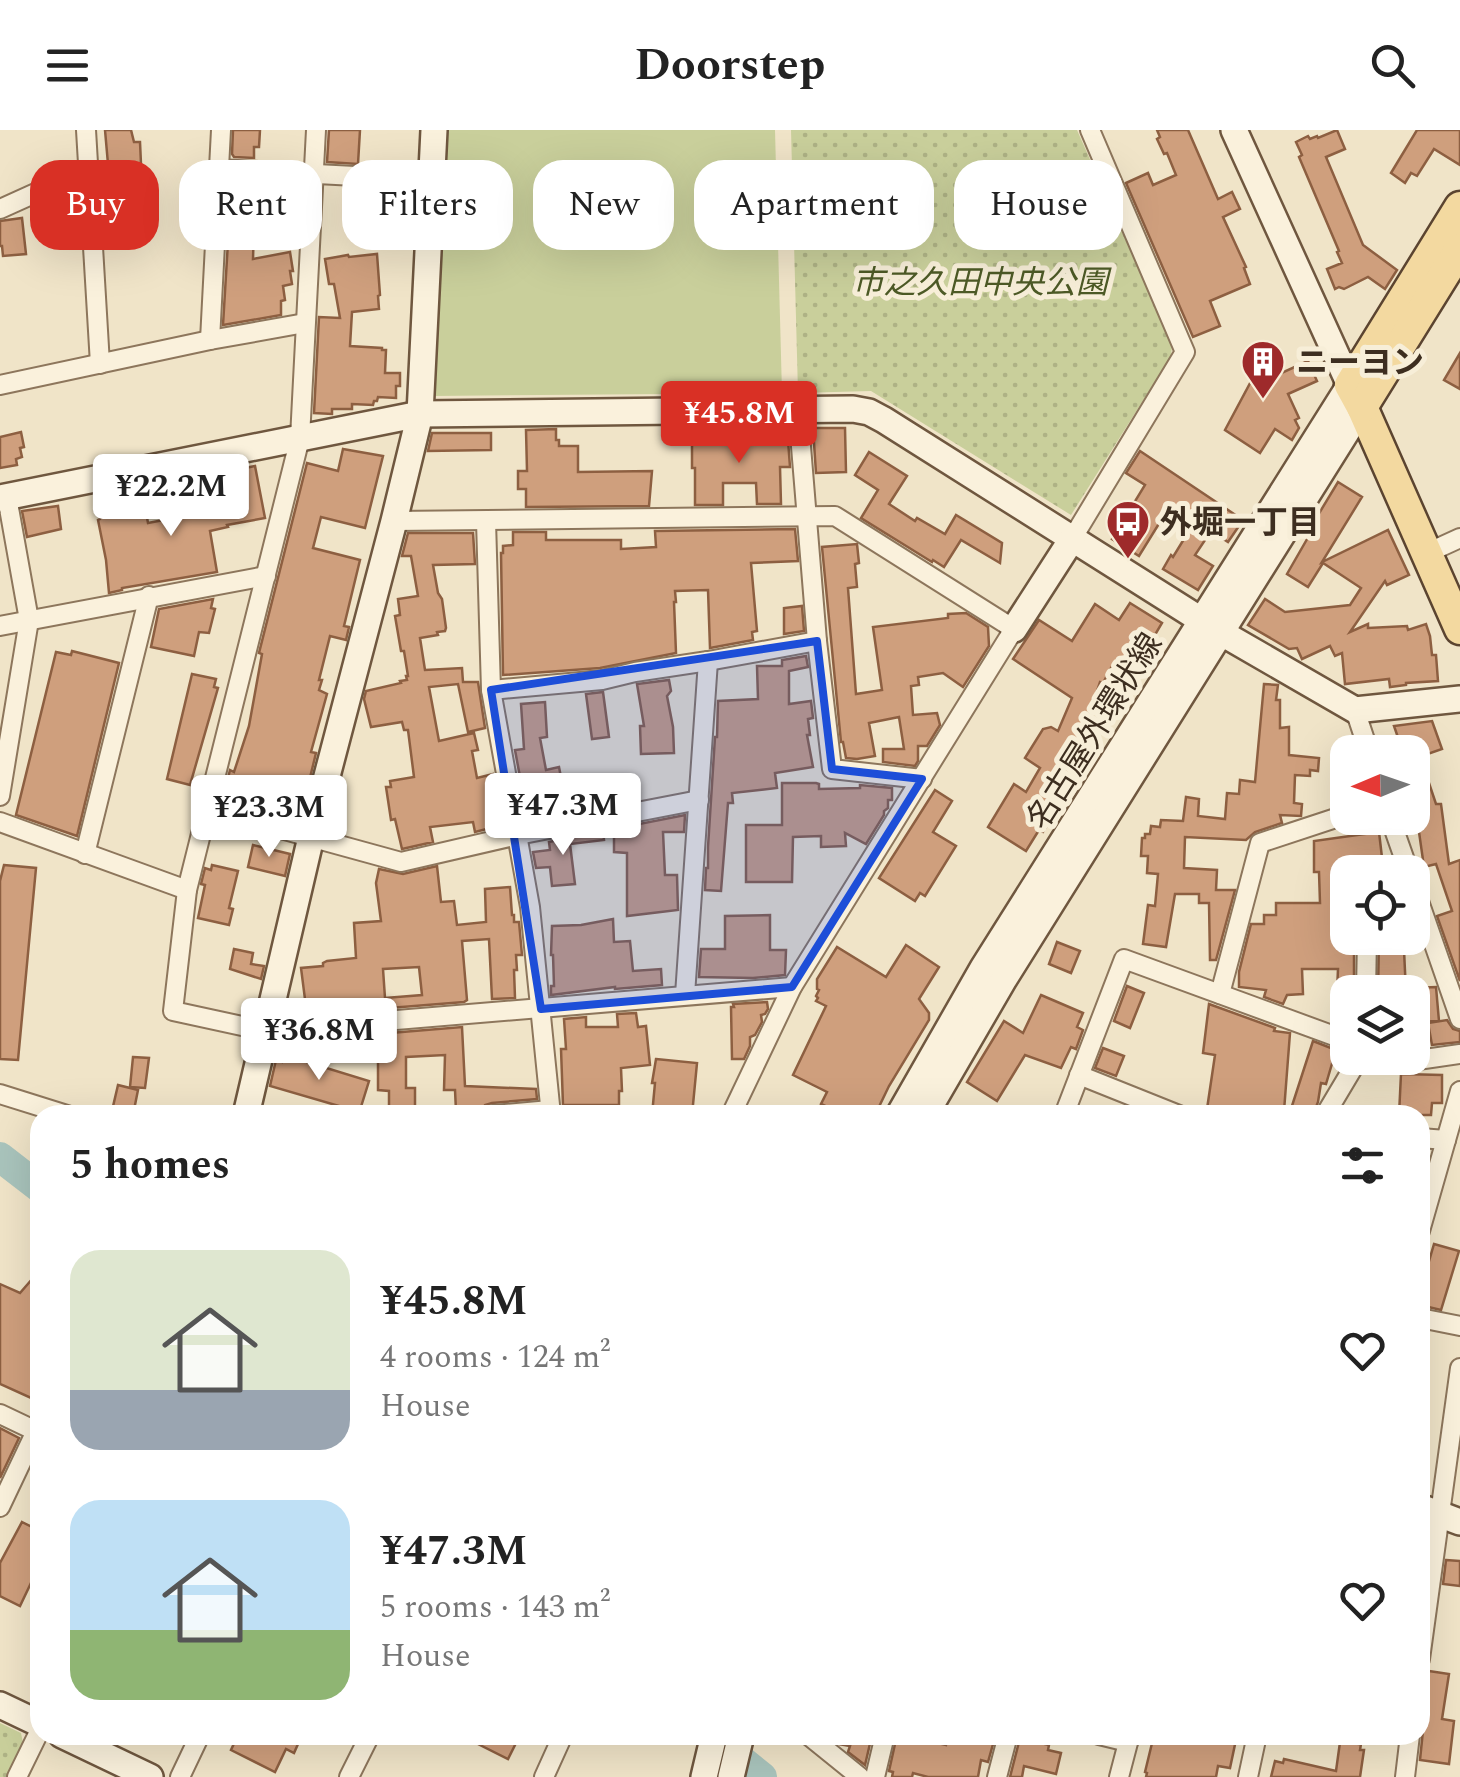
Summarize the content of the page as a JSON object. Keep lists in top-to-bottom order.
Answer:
{
  "streets": {
    "street": ["名古屋外環状線"]
  },
  "parks": ["市之久田中央公園"],
  "places": {
    "building": ["ニーヨン"],
    "bus stop": ["外堀一丁目"]
  },
  "north": "left",
  "page": {
    "header": "Doorstep",
    "chip": [
      "Buy",
      "Rent",
      "Filters",
      "New",
      "Apartment",
      "House"
    ],
    "price": [
      "¥45.8M",
      "¥22.2M",
      "¥47.3M",
      "¥23.3M",
      "¥36.8M"
    ],
    "heading": "5 homes",
    "list": [
      {
        "name": "¥45.8M",
        "note": "4 rooms · 124 m² · House"
      },
      {
        "name": "¥47.3M",
        "note": "5 rooms · 143 m² · House"
      }
    ]
  }
}
